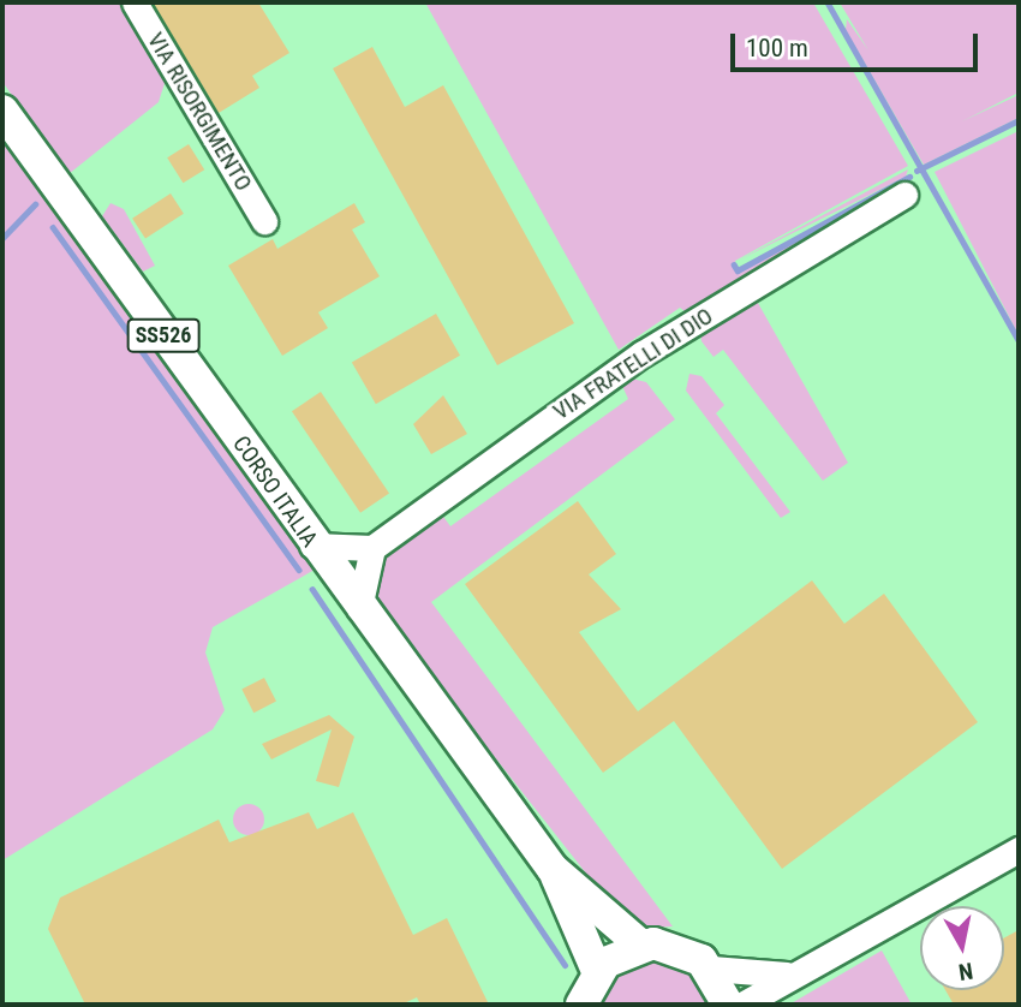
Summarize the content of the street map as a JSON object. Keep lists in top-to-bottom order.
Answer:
{
  "streets": {
    "main road": ["SS526", "CORSO ITALIA"],
    "street": ["VIA RISORGIMENTO", "VIA FRATELLI DI DIO"]
  },
  "scale_bar": "100 m",
  "north": "bottom"
}
